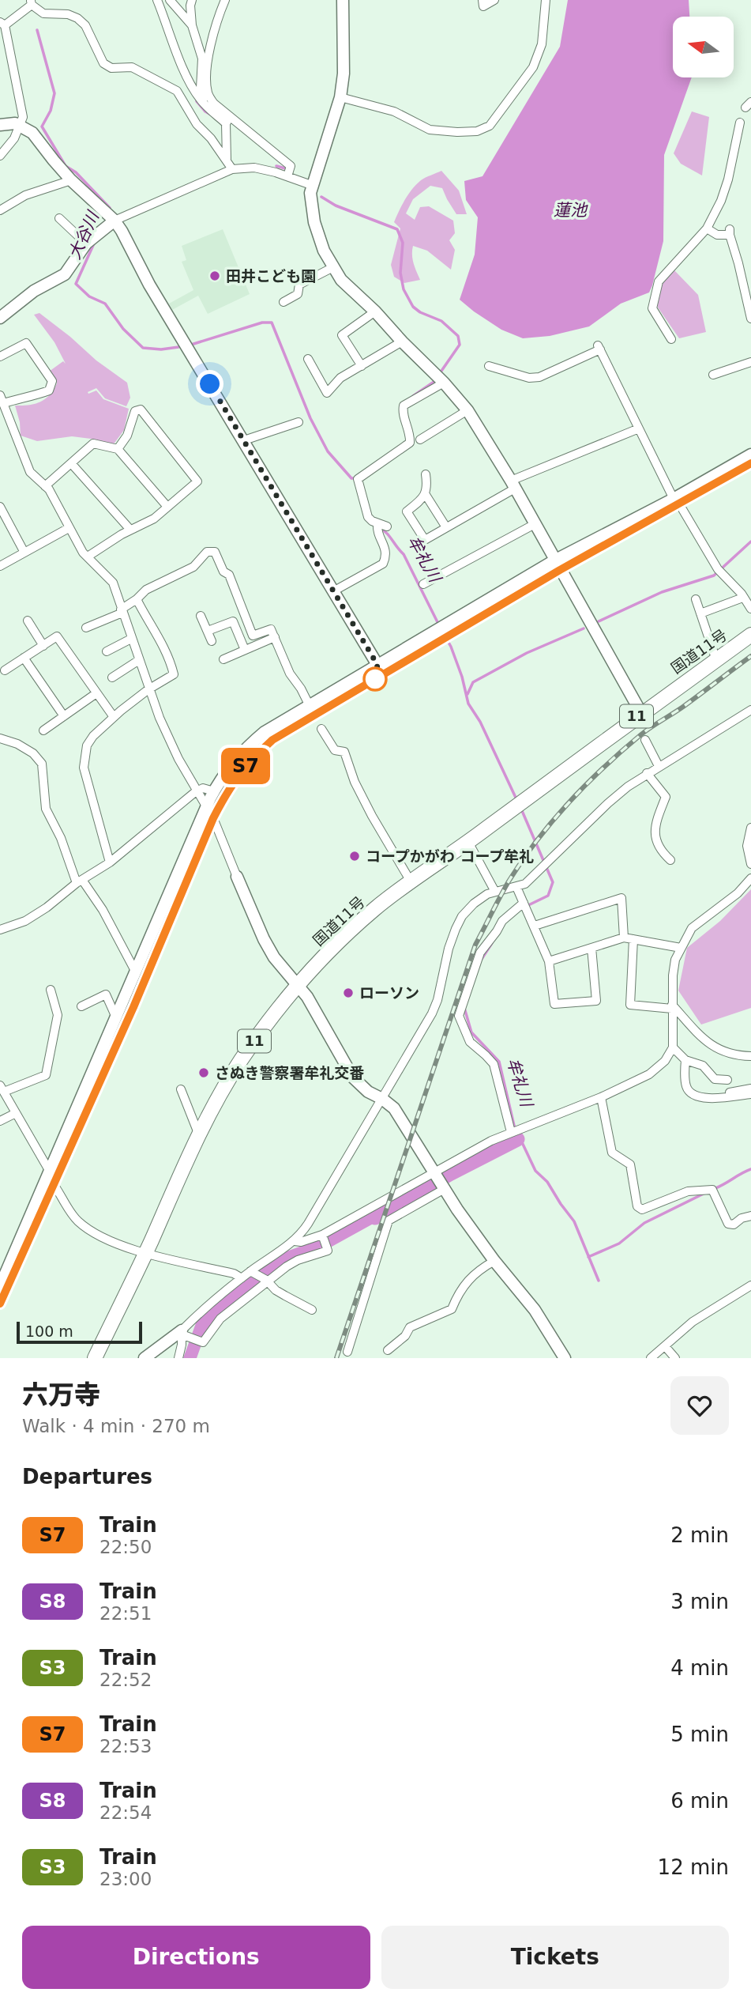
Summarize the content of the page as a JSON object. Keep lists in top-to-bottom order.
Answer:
{
  "streets": {
    "highway": ["国道11号", "11"]
  },
  "water": ["蓮池", "大谷川", "牟礼川"],
  "places": [
    "田井こども園",
    "コープかがわ コープ牟礼",
    "ローソン",
    "さぬき警察署牟礼交番"
  ],
  "scale_bar": "100 m",
  "north": "left",
  "page": {
    "on_map": "S7",
    "scale": "100 m",
    "heading": [
      ["六万寺", "Walk · 4 min · 270 m"],
      "Departures"
    ],
    "list": [
      {
        "mark": "S7",
        "name": "Train",
        "note": "22:50",
        "value": "2 min"
      },
      {
        "mark": "S8",
        "name": "Train",
        "note": "22:51",
        "value": "3 min"
      },
      {
        "mark": "S3",
        "name": "Train",
        "note": "22:52",
        "value": "4 min"
      },
      {
        "mark": "S7",
        "name": "Train",
        "note": "22:53",
        "value": "5 min"
      },
      {
        "mark": "S8",
        "name": "Train",
        "note": "22:54",
        "value": "6 min"
      },
      {
        "mark": "S3",
        "name": "Train",
        "note": "23:00",
        "value": "12 min"
      }
    ],
    "buttons": ["Directions", "Tickets"]
  }
}
